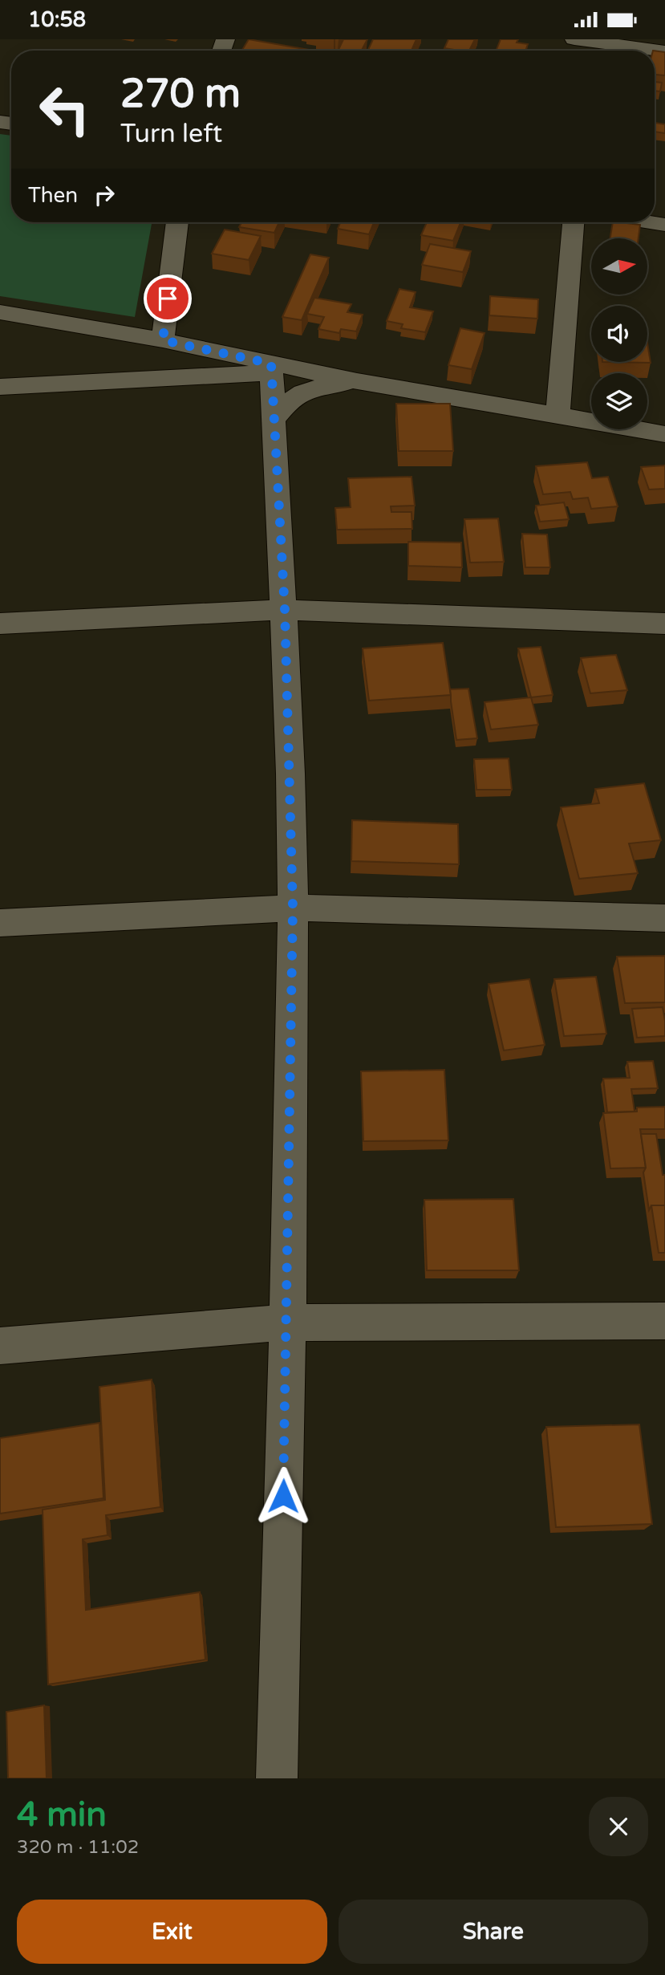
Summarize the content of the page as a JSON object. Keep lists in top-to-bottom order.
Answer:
{
  "north": "right",
  "page": {
    "status": "10:58",
    "turn": ["270 m", "Turn left"],
    "then": "Then",
    "heading": ["4 min", "320 m · 11:02"],
    "buttons": ["Exit", "Share"]
  }
}
